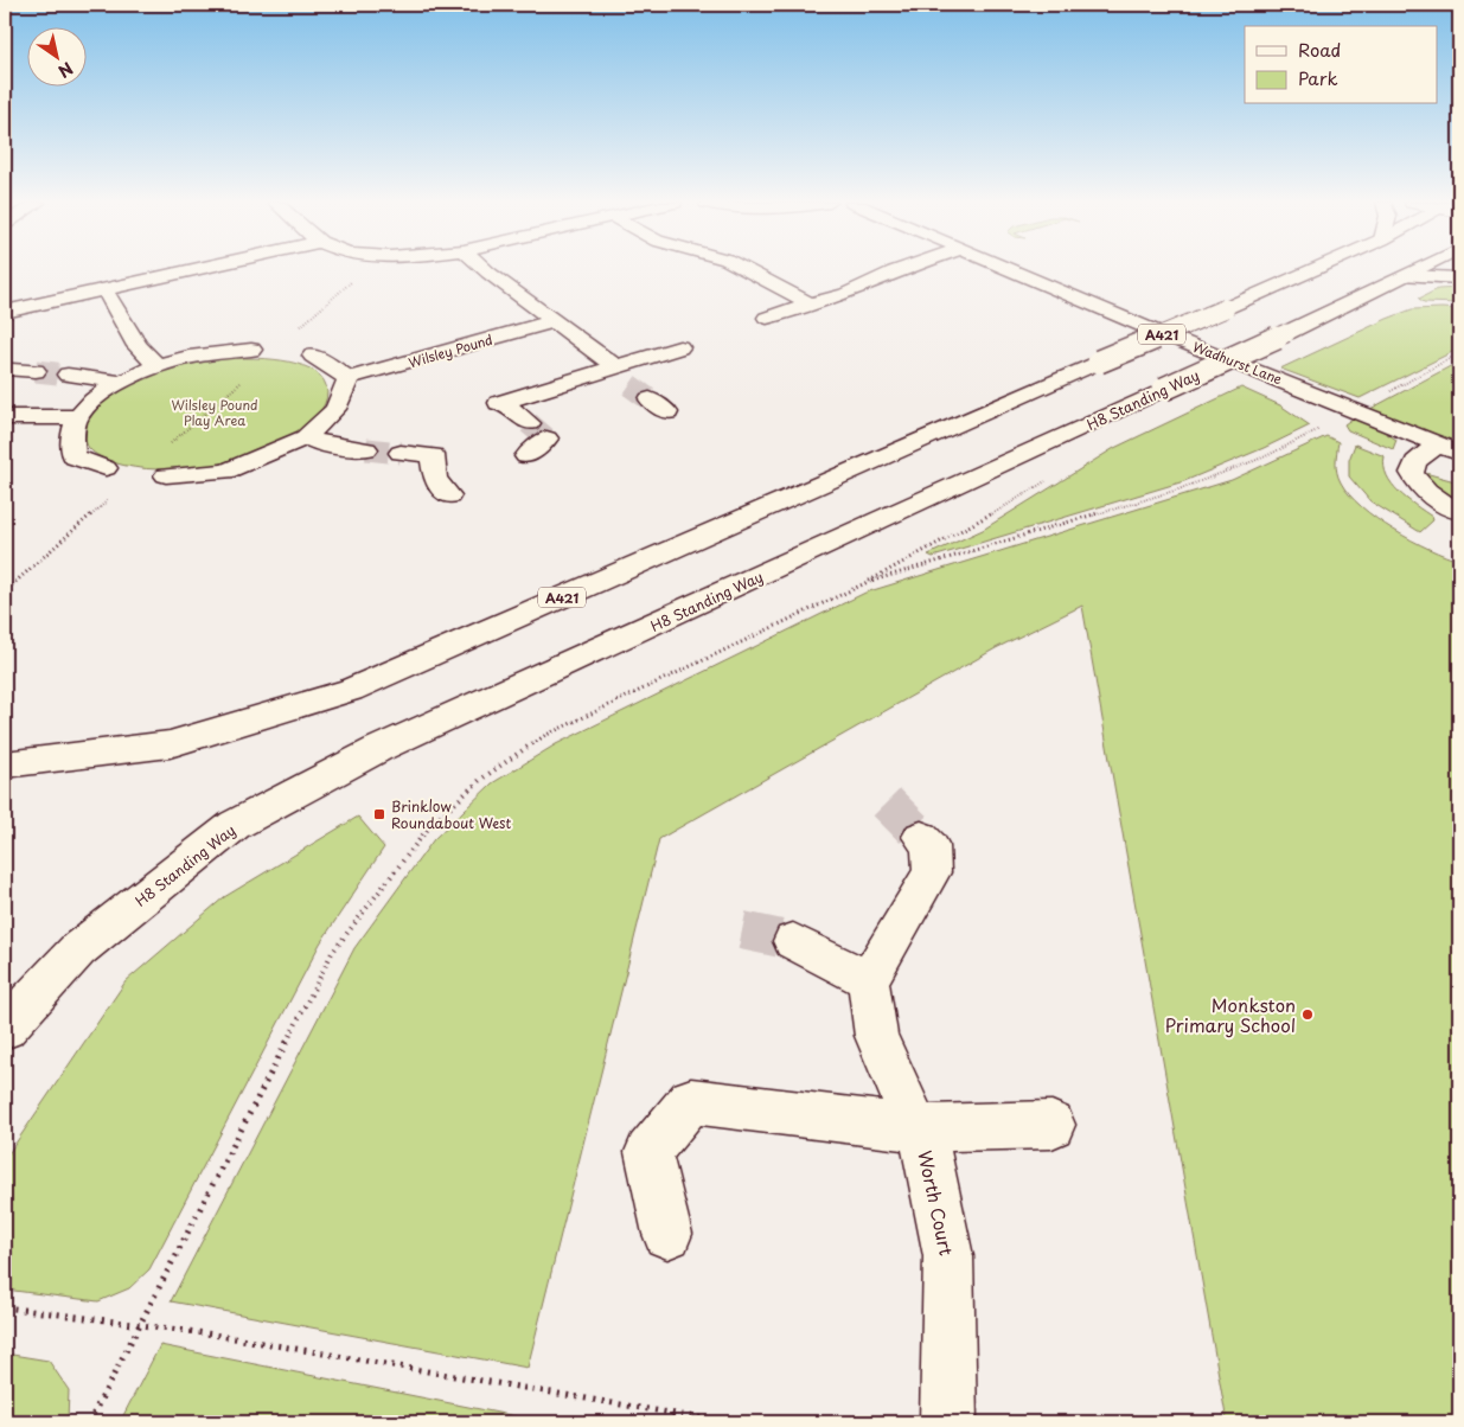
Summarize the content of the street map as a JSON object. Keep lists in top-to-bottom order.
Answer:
{
  "streets": {
    "main road": [
      "A421",
      "Wilsley Pound",
      "Wadhurst Lane",
      "H8 Standing Way",
      "Worth Court"
    ]
  },
  "parks": ["Wilsley Pound Play Area"],
  "places": {
    "transit": ["Brinklow Roundabout West"],
    "other": ["Monkston Primary School"]
  },
  "legend": ["Road", "Park"],
  "north": "bottom right"
}
